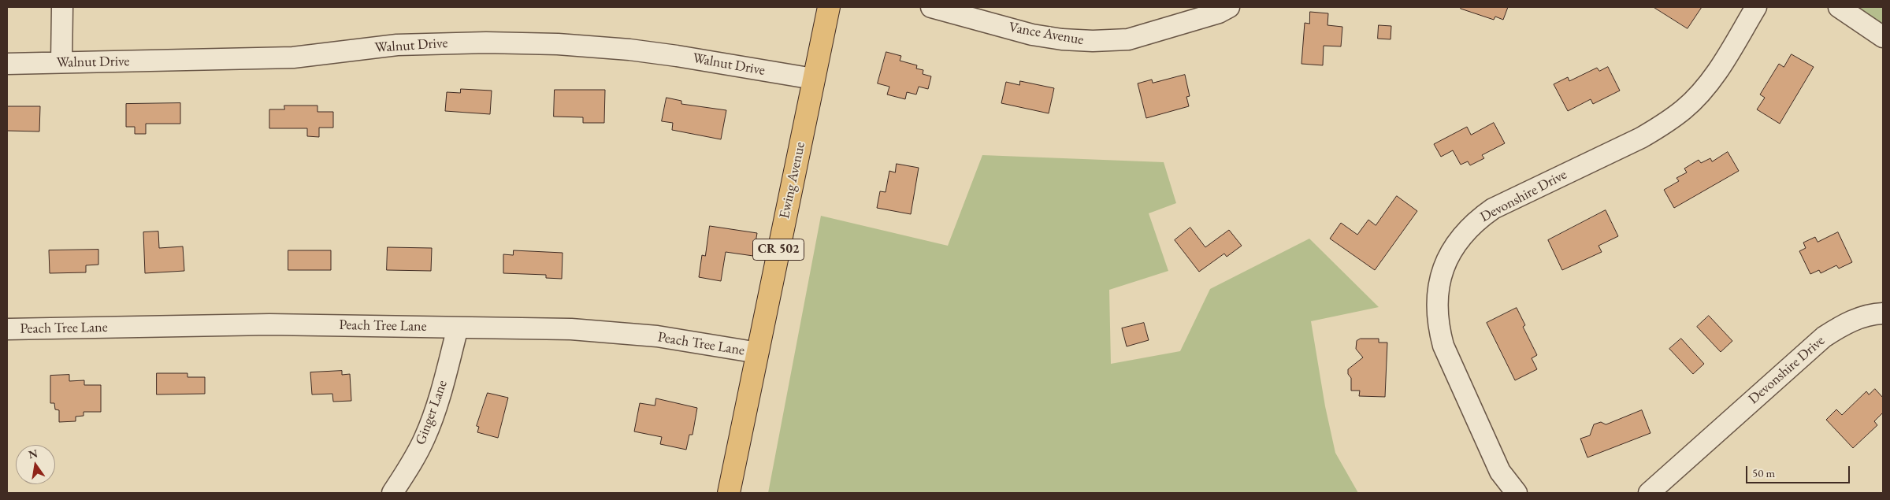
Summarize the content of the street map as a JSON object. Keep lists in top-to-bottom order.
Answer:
{
  "streets": {
    "main road": ["Ewing Avenue", "CR 502"],
    "street": [
      "Vance Avenue",
      "Walnut Drive",
      "Devonshire Drive",
      "Peach Tree Lane",
      "Ginger Lane"
    ]
  },
  "crossings": [
    ["Walnut Drive", "Ewing Avenue"],
    ["Ewing Avenue", "Peach Tree Lane"],
    ["Peach Tree Lane", "Ginger Lane"]
  ],
  "scale_bar": "50 m",
  "north": "top"
}
